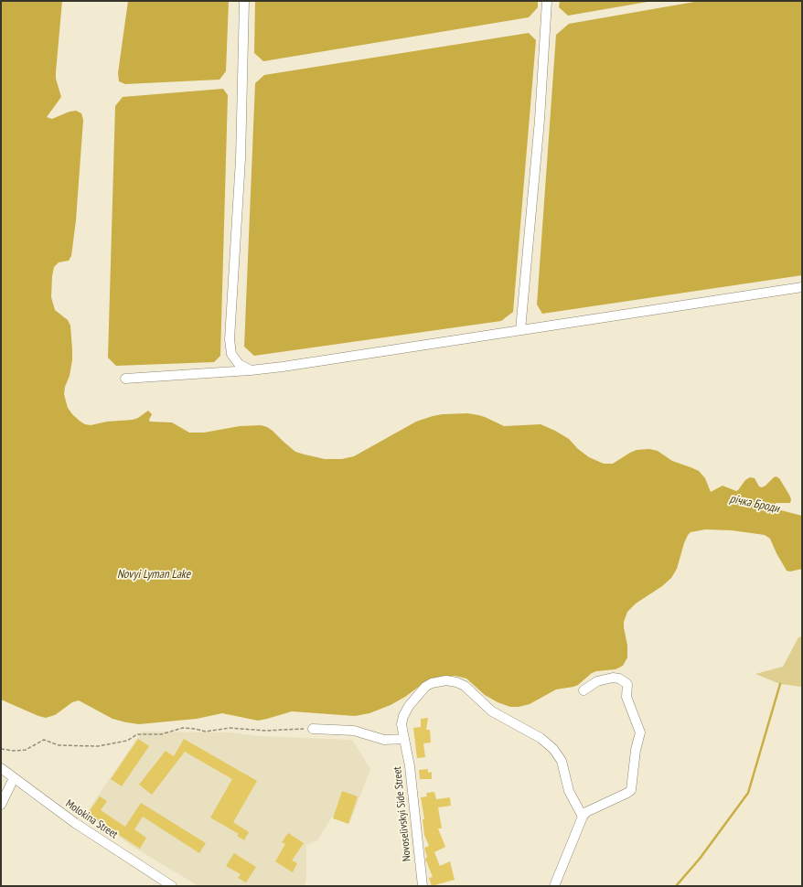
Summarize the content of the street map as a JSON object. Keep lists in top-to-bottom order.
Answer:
{
  "streets": {
    "street": ["Novoselivskyi Side Street", "Molokina Street"]
  },
  "water": ["річка Броди", "Novyi Lyman Lake"]
}
